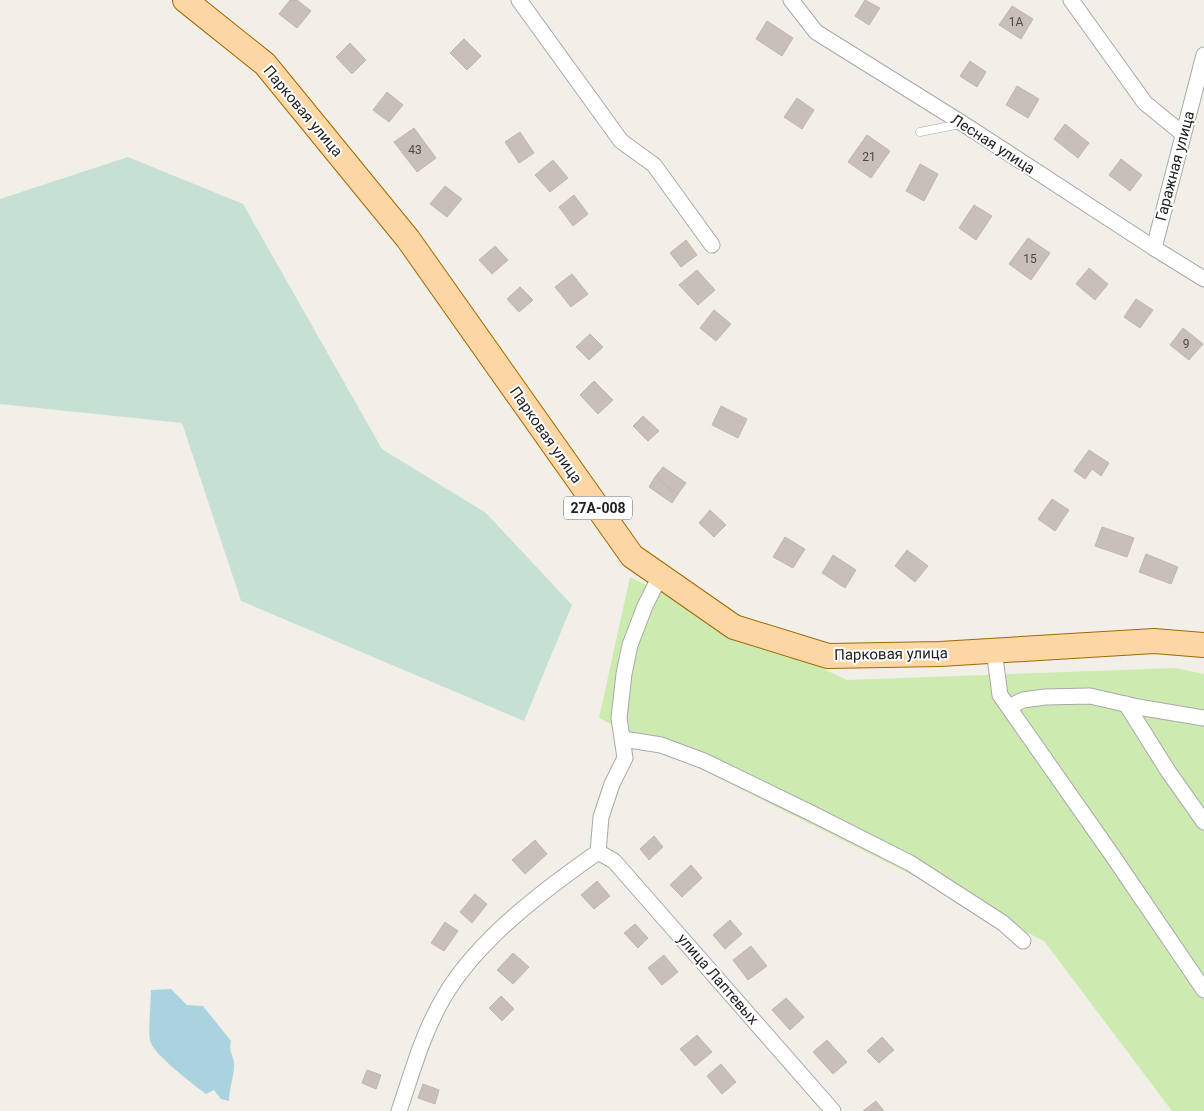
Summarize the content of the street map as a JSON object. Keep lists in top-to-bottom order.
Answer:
{
  "streets": {
    "main road": ["Парковая улица", "27А-008"],
    "street": ["Лесная улица", "Гаражная улица", "улица Лаптевых"]
  },
  "crossings": [
    ["Лесная улица", "Гаражная улица"]
  ],
  "house_numbers": [
    "1А",
    "43",
    "21",
    "15",
    "9"
  ]
}
